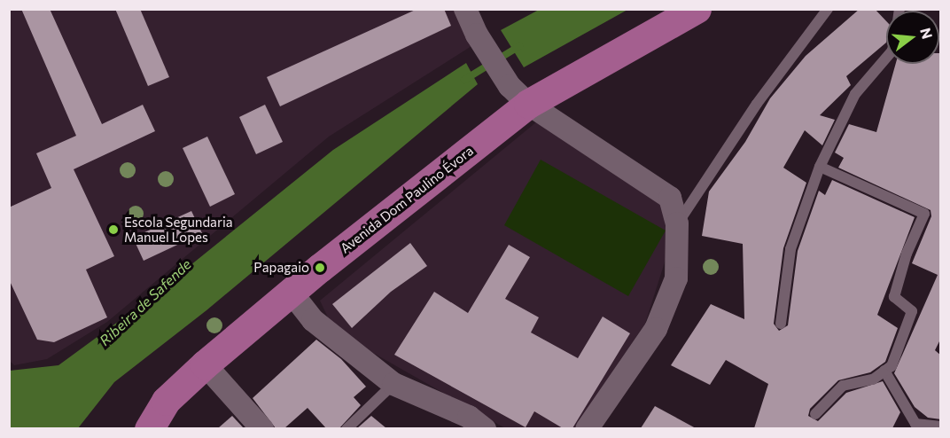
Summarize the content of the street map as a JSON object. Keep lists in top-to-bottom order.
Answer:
{
  "streets": {
    "main road": ["Avenida Dom Paulino Évora"]
  },
  "water": ["Ribeira de Safende"],
  "places": ["Escola Segundaria Manuel Lopes", "Papagaio"],
  "north": "right"
}
